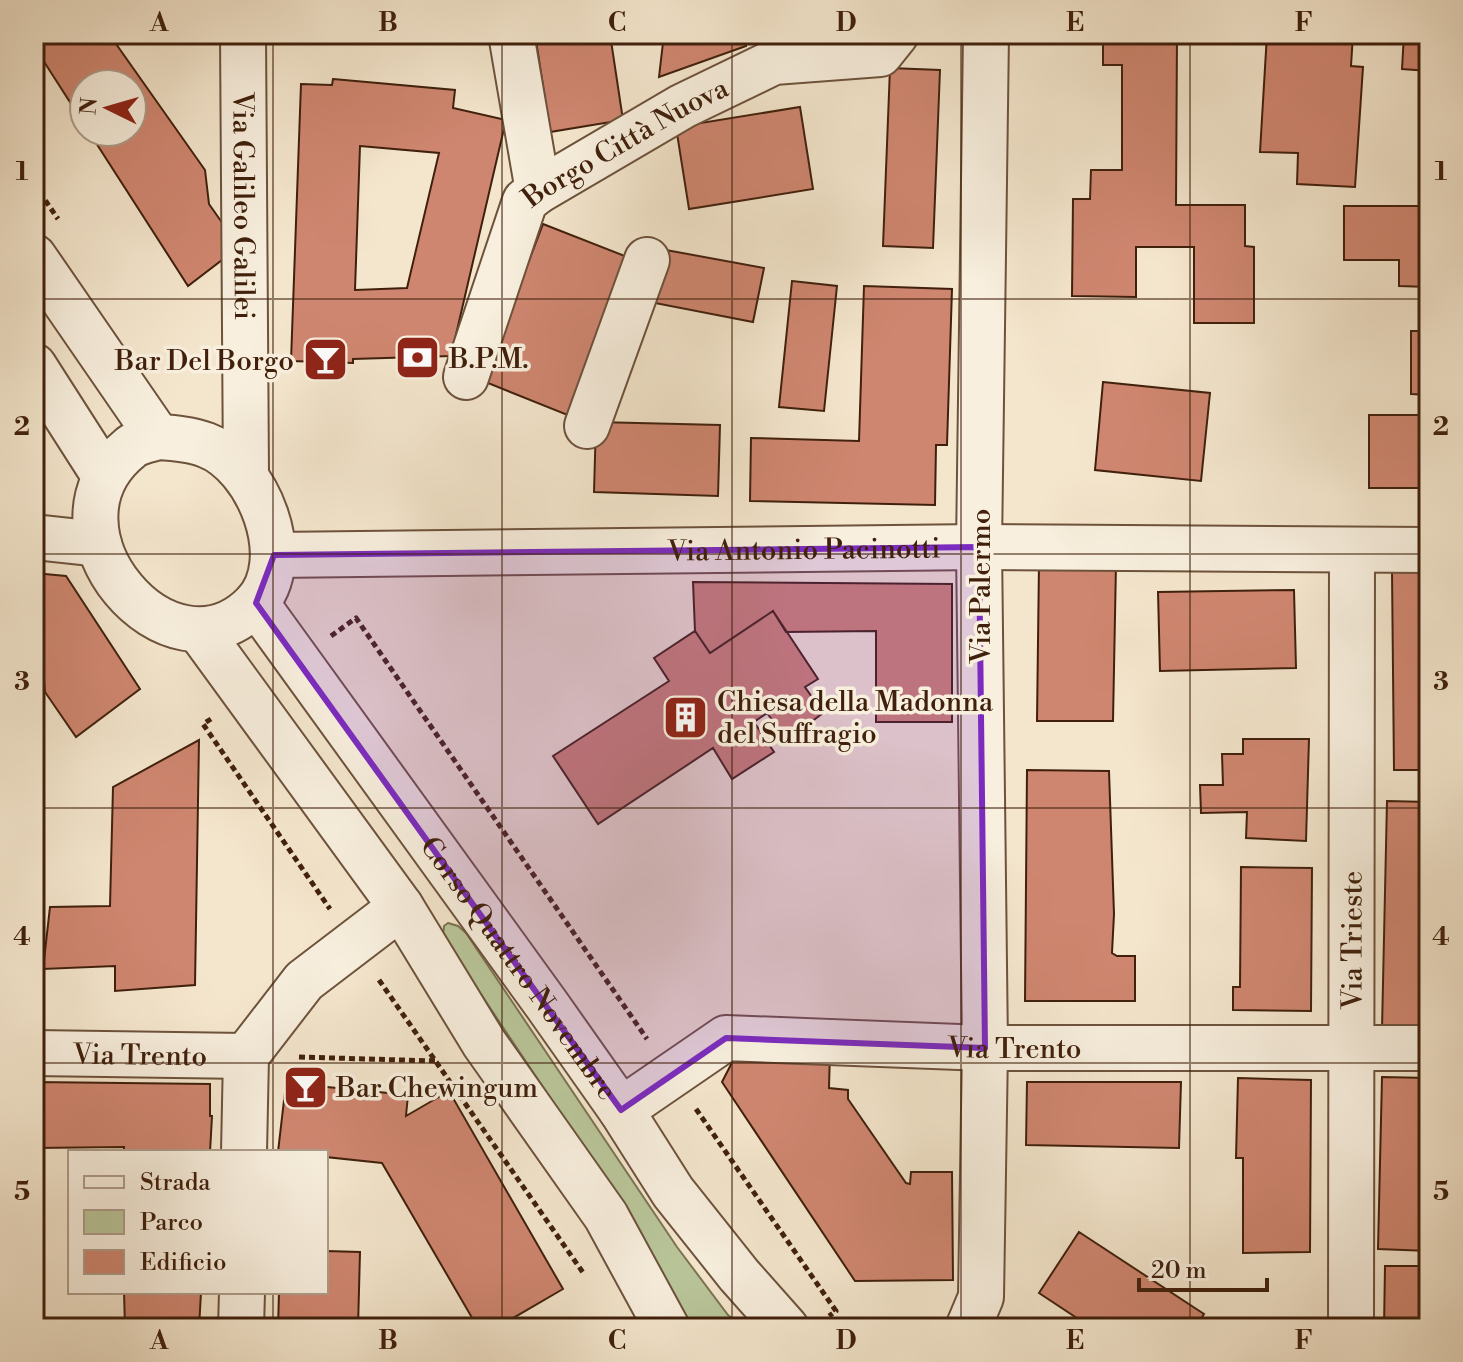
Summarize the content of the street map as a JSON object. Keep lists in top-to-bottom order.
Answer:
{
  "streets": {
    "street": [
      "Borgo Città Nuova",
      "Via Galileo Galilei",
      "Via Antonio Pacinotti",
      "Via Palermo",
      "Via Trieste",
      "Corso Quattro Novembre",
      "Via Trento"
    ]
  },
  "crossings": [
    ["Via Galileo Galilei", "Via Antonio Pacinotti"],
    ["Via Galileo Galilei", "Corso Quattro Novembre"],
    ["Via Antonio Pacinotti", "Via Palermo"],
    ["Via Antonio Pacinotti", "Via Trieste"],
    ["Via Antonio Pacinotti", "Corso Quattro Novembre"],
    ["Via Palermo", "Via Trento"],
    ["Via Trieste", "Via Trento"],
    ["Corso Quattro Novembre", "Via Trento"]
  ],
  "places": {
    "bank": ["B.P.M."],
    "bar": ["Bar Del Borgo", "Bar Chewingum"],
    "building": ["Chiesa della Madonna del Suffragio"]
  },
  "legend": ["Strada", "Parco", "Edificio"],
  "scale_bar": "20 m",
  "north": "left",
  "grid": {
    "columns": [
      "A",
      "B",
      "C",
      "D",
      "E",
      "F"
    ],
    "rows": [
      "1",
      "2",
      "3",
      "4",
      "5"
    ]
  }
}
